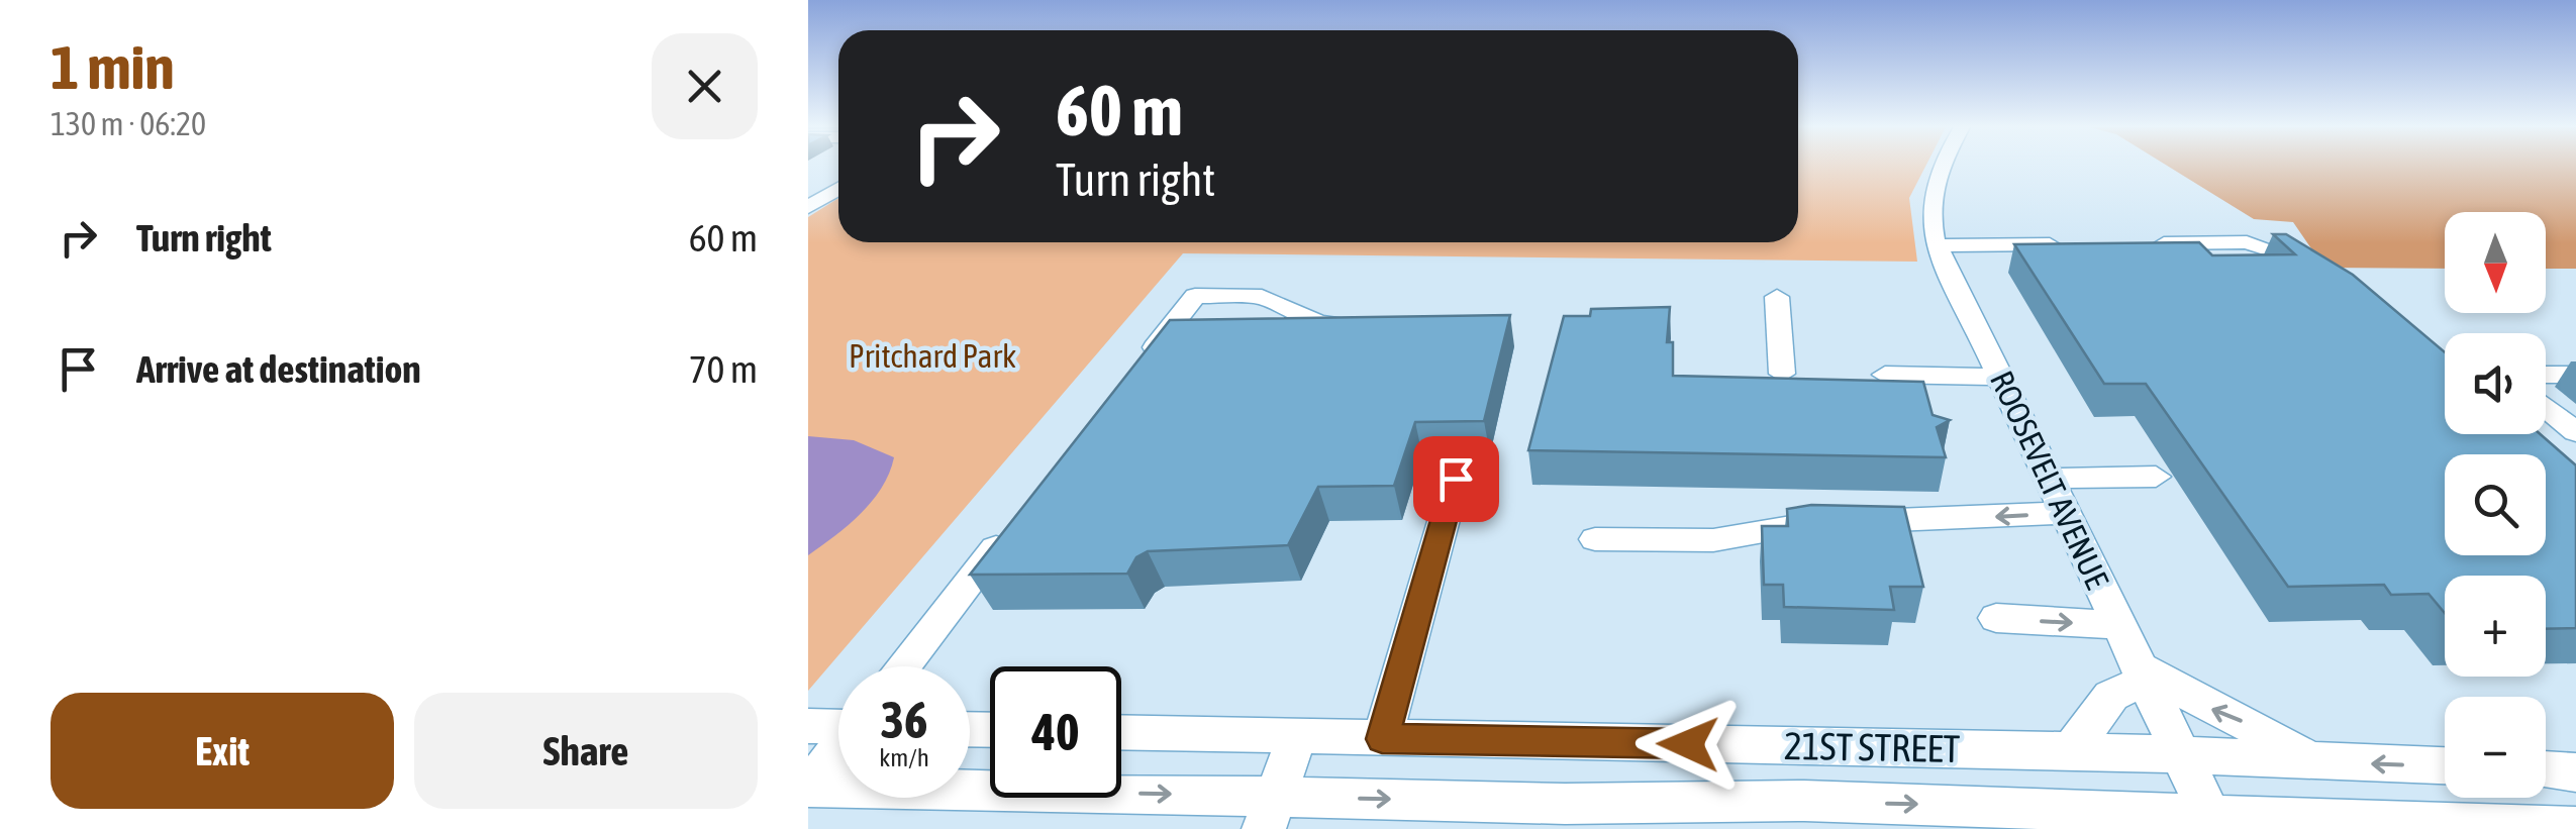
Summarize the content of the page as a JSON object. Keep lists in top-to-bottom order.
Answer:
{
  "streets": {
    "street": ["ROOSEVELT AVENUE", "21ST STREET"]
  },
  "crossings": [
    ["ROOSEVELT AVENUE", "21ST STREET"]
  ],
  "parks": ["Pritchard Park"],
  "north": "bottom",
  "page": {
    "heading": ["1 min", "130 m · 06:20"],
    "turn": ["60 m", "Turn right"],
    "list": [
      {
        "name": "Turn right",
        "value": "60 m"
      },
      {
        "name": "Arrive at destination",
        "value": "70 m"
      }
    ],
    "map_buttons": ["+", "−"],
    "speed": "36 km/h",
    "limit": "40",
    "buttons": ["Exit", "Share"]
  }
}
